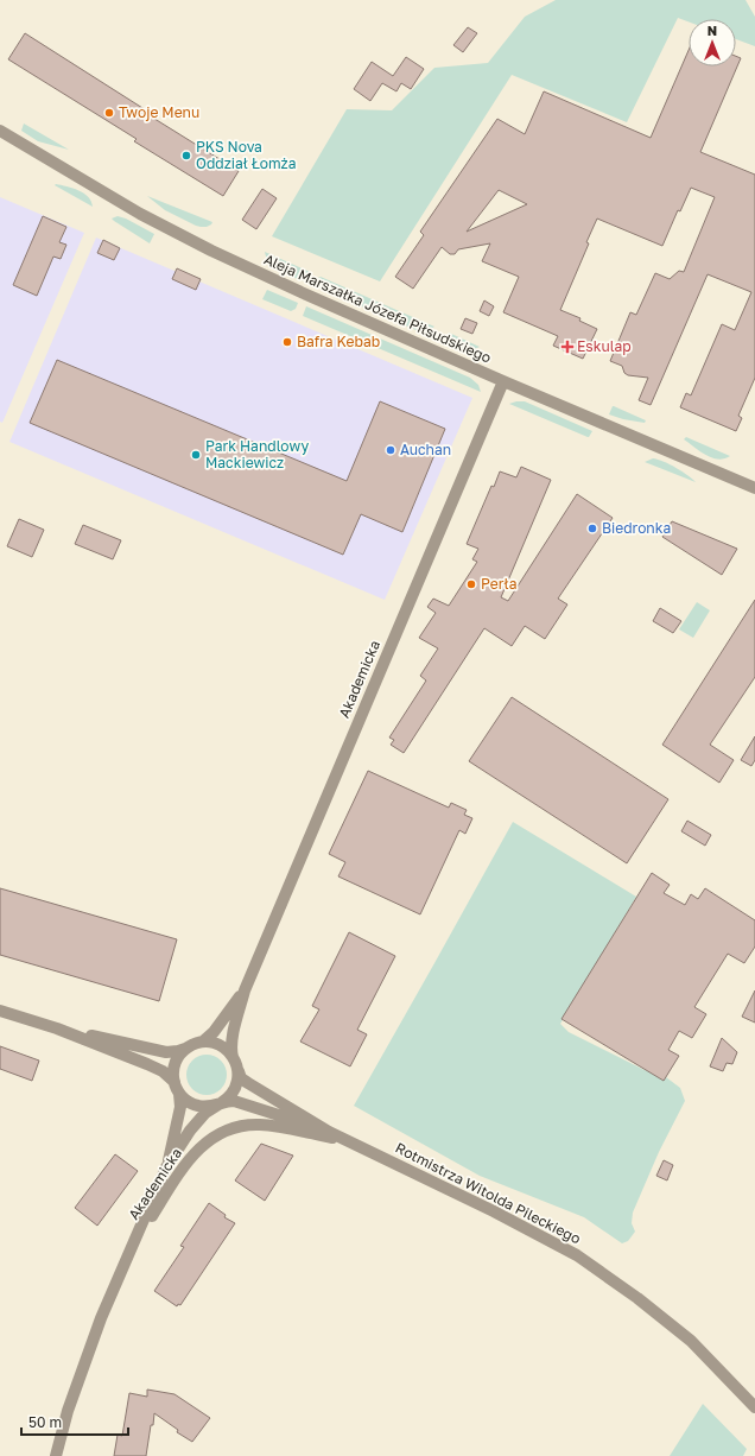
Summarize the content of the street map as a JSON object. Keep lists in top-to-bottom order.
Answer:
{
  "streets": {
    "street": ["Aleja Marszałka Józefa Piłsudskiego", "Akademicka", "Rotmistrza Witolda Pileckiego"]
  },
  "crossings": [
    ["Aleja Marszałka Józefa Piłsudskiego", "Akademicka"],
    ["Akademicka", "Rotmistrza Witolda Pileckiego"]
  ],
  "places": {
    "other": [
      "Twoje Menu",
      "PKS Nova Oddział Łomża",
      "Bafra Kebab",
      "Auchan",
      "Park Handlowy Mackiewicz",
      "Biedronka",
      "Perła"
    ],
    "health": ["Eskulap"]
  },
  "scale_bar": "50 m",
  "north": "top"
}
